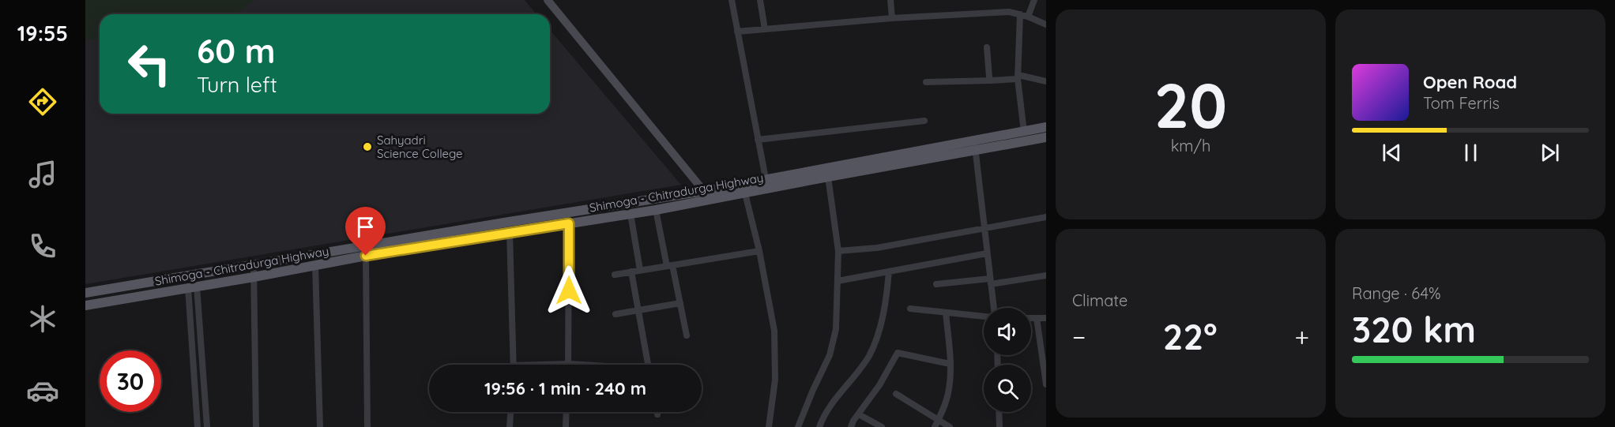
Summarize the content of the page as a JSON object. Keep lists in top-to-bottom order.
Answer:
{
  "streets": {
    "main road": ["Shimoga - Chitradurga Highway"]
  },
  "places": ["Sahyadri Science College"],
  "page": {
    "tabs": "19:55",
    "tile": [
      ["20", "km/h"],
      "Climate",
      ["Range · 64%", "320 km"]
    ],
    "turn": ["60 m", "Turn left"],
    "song": ["Open Road", "Tom Ferris"],
    "heat": ["−", "22°", "+"],
    "limit": "30",
    "trip": "19:56 · 1 min · 240 m"
  }
}
